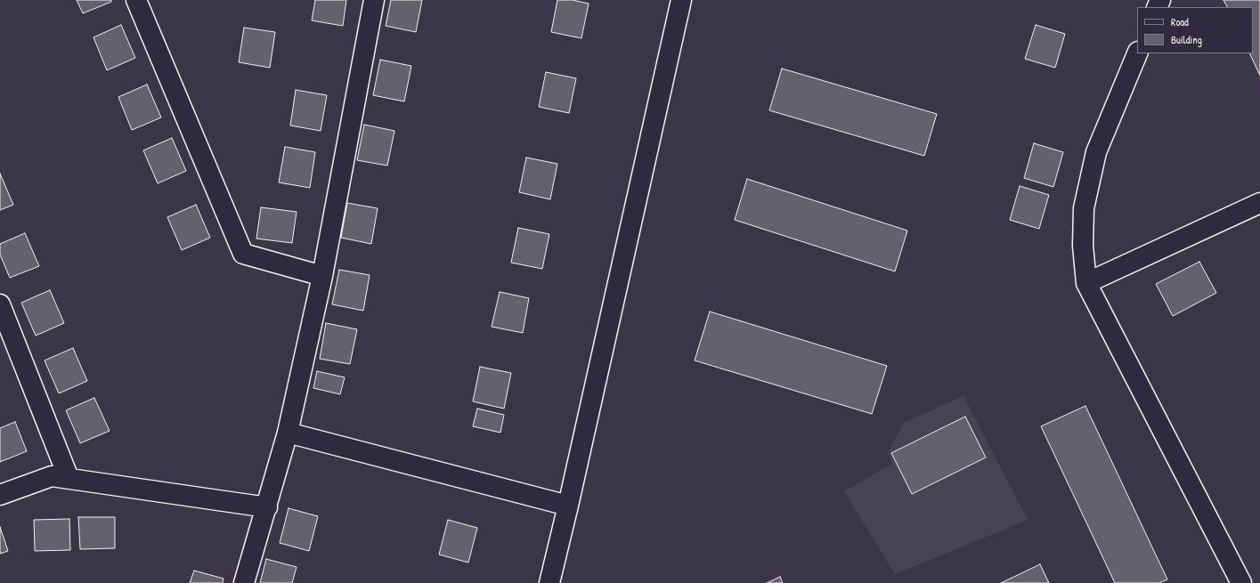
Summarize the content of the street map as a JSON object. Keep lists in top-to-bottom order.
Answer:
{
  "legend": ["Road", "Building"]
}
